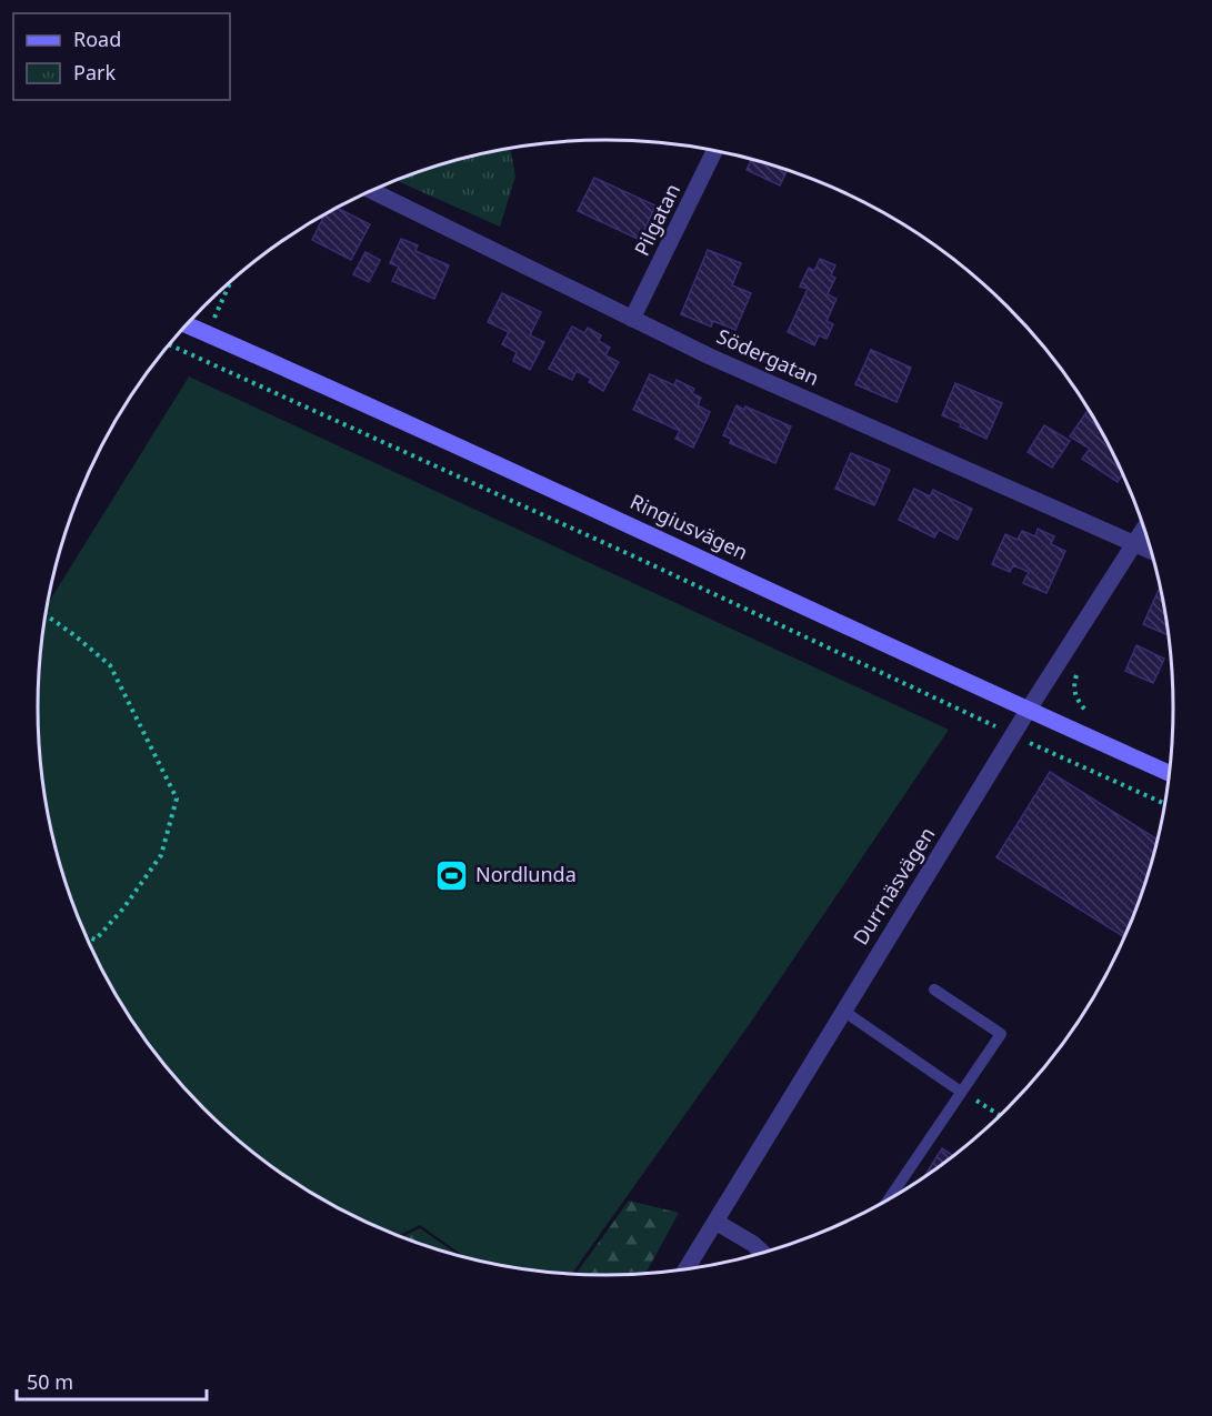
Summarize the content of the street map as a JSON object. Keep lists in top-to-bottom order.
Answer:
{
  "streets": {
    "street": [
      "Pilgatan",
      "Södergatan",
      "Ringiusvägen",
      "Durrnäsvägen"
    ]
  },
  "crossings": [
    ["Pilgatan", "Södergatan"],
    ["Södergatan", "Durrnäsvägen"],
    ["Ringiusvägen", "Durrnäsvägen"]
  ],
  "places": {
    "sports": ["Nordlunda"]
  },
  "legend": ["Road", "Park"],
  "scale_bar": "50 m"
}
